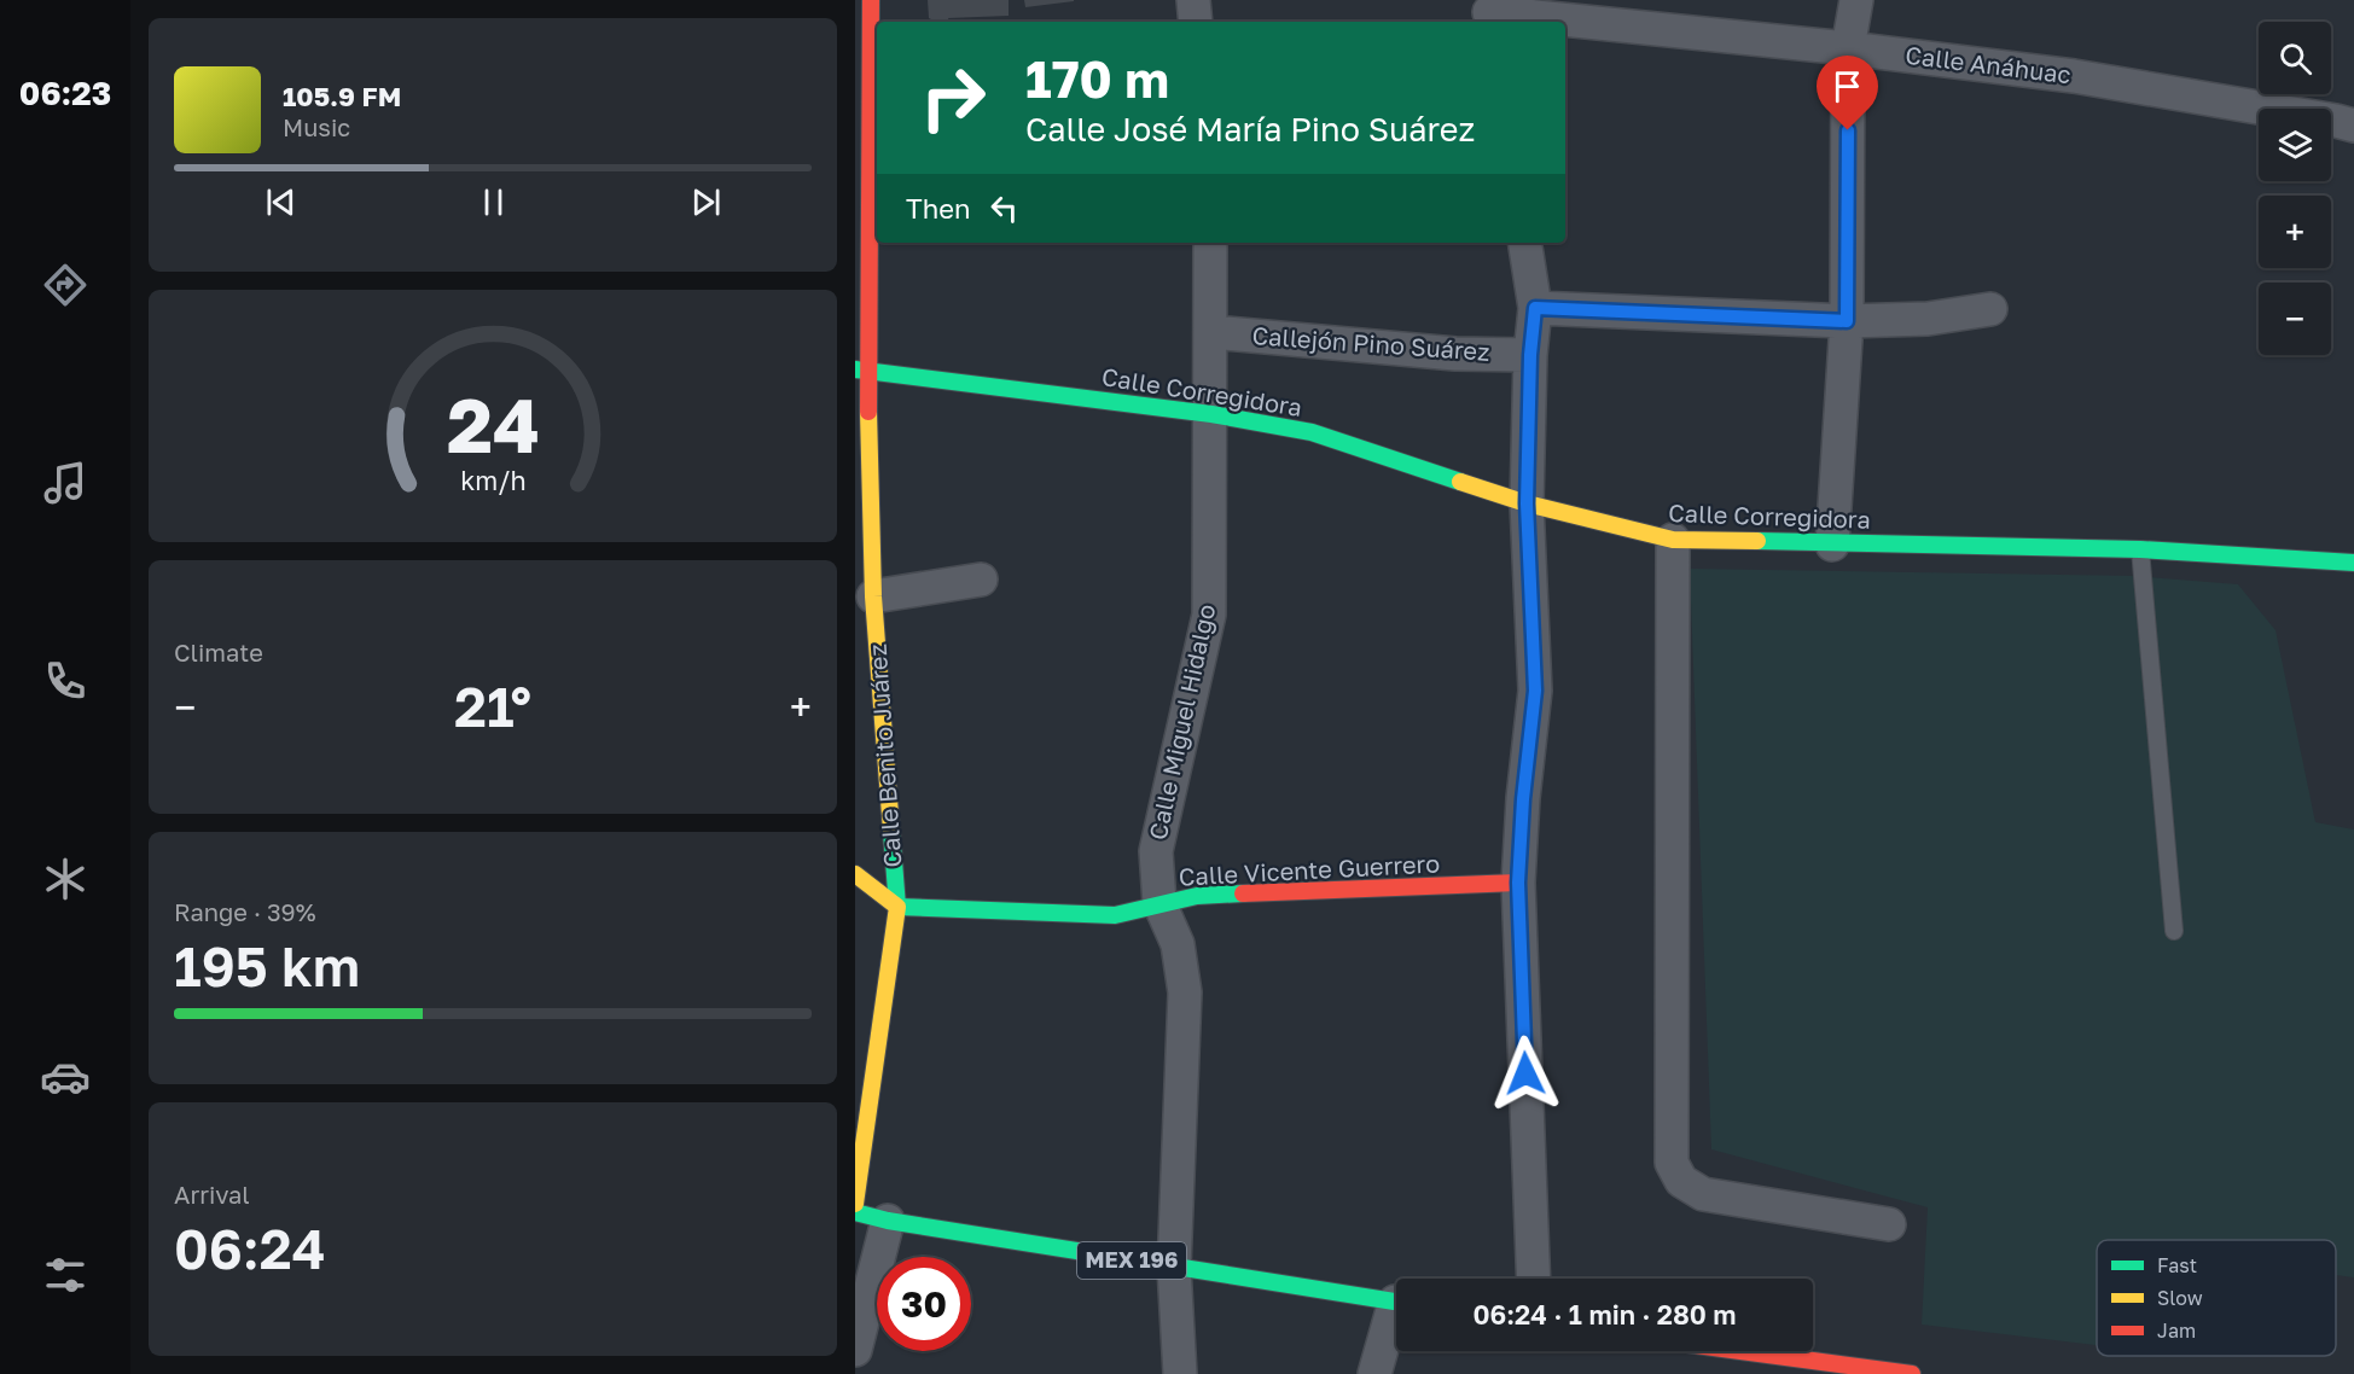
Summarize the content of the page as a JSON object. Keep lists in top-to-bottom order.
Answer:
{
  "streets": {
    "street": [
      "Calle Anáhuac",
      "Callejón Pino Suárez",
      "Calle Corregidora",
      "Calle Miguel Hidalgo",
      "Calle Benito Juárez",
      "Calle Vicente Guerrero",
      "MEX 196"
    ]
  },
  "crossings": [
    ["Callejón Pino Suárez", "Calle Miguel Hidalgo"],
    ["Calle Corregidora", "Calle Miguel Hidalgo"],
    ["Calle Corregidora", "Calle Benito Juárez"],
    ["Calle Miguel Hidalgo", "Calle Vicente Guerrero"],
    ["Calle Miguel Hidalgo", "MEX 196"],
    ["Calle Benito Juárez", "Calle Vicente Guerrero"]
  ],
  "legend": ["Fast", "Slow", "Jam"],
  "page": {
    "tabs": "06:23",
    "map_buttons": ["+", "−"],
    "turn": ["170 m", "Calle José María Pino Suárez"],
    "song": ["105.9 FM", "Music"],
    "then": "Then",
    "tile": [
      "Climate",
      ["Range · 39%", "195 km"],
      ["Arrival", "06:24"]
    ],
    "heat": ["−", "21°", "+"],
    "limit": "30",
    "trip": "06:24 · 1 min · 280 m",
    "gauge": ["24", "km/h"]
  }
}
